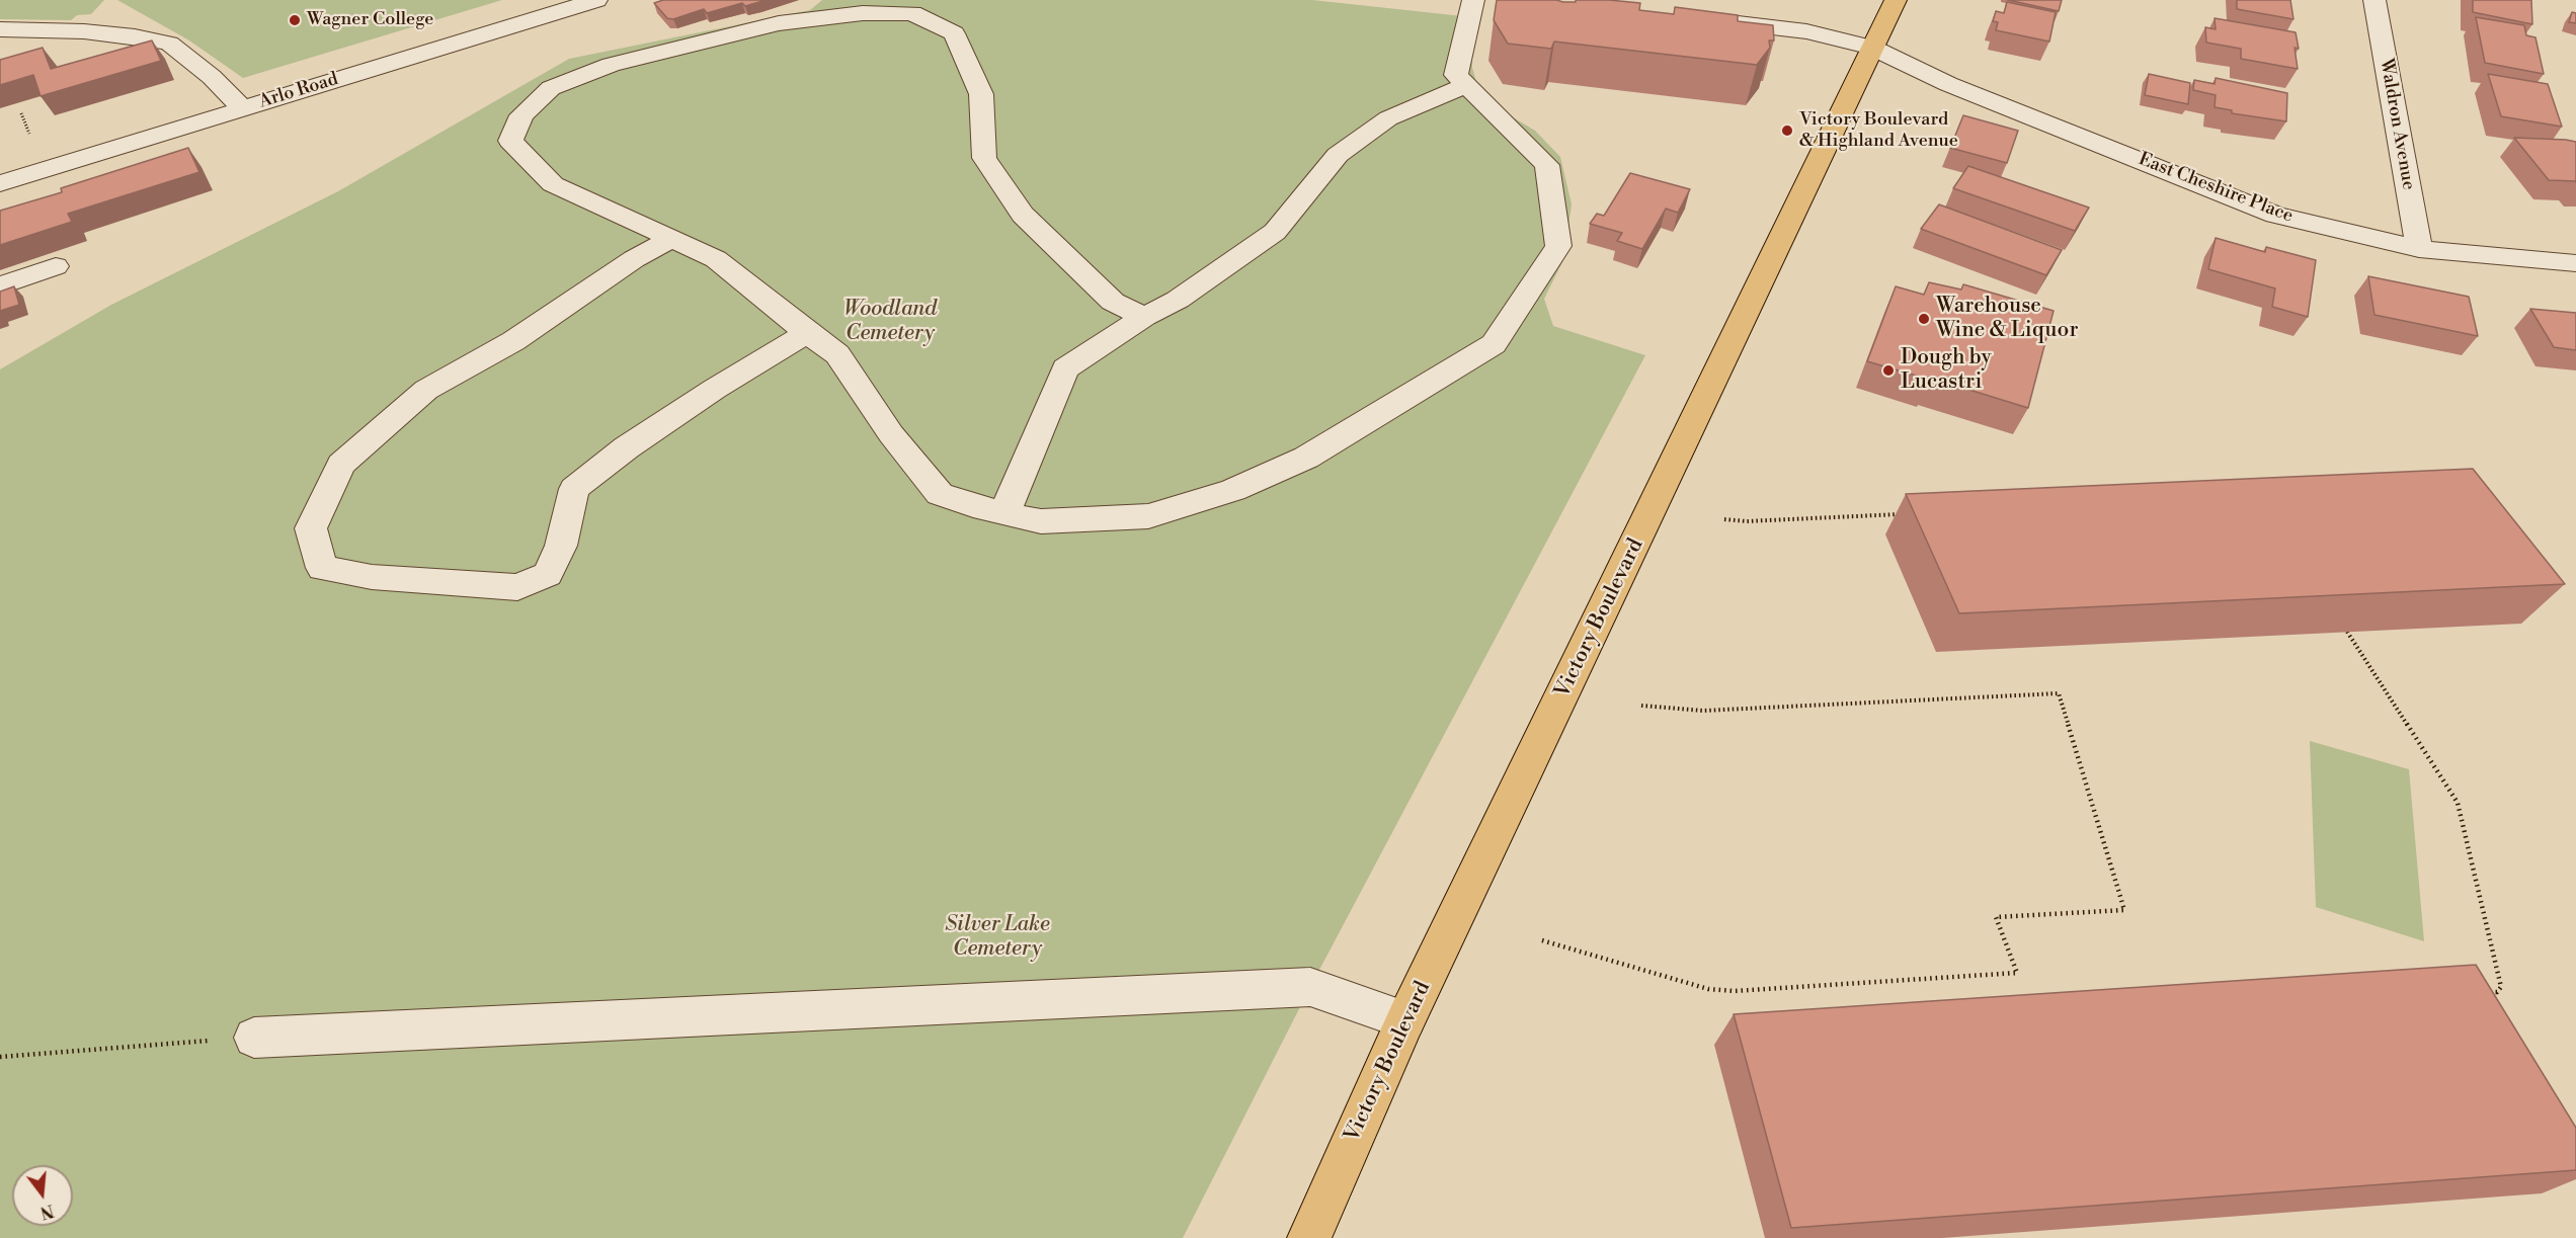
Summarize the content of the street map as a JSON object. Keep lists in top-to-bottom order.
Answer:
{
  "streets": {
    "main road": ["Victory Boulevard"],
    "street": ["Arlo Road", "Waldron Avenue", "East Cheshire Place"]
  },
  "crossings": [
    ["Waldron Avenue", "East Cheshire Place"],
    ["East Cheshire Place", "Victory Boulevard"]
  ],
  "parks": ["Woodland Cemetery", "Silver Lake Cemetery"],
  "places": [
    "Wagner College",
    "Victory Boulevard & Highland Avenue",
    "Warehouse Wine & Liquor",
    "Dough by Lucastri"
  ],
  "north": "bottom"
}
